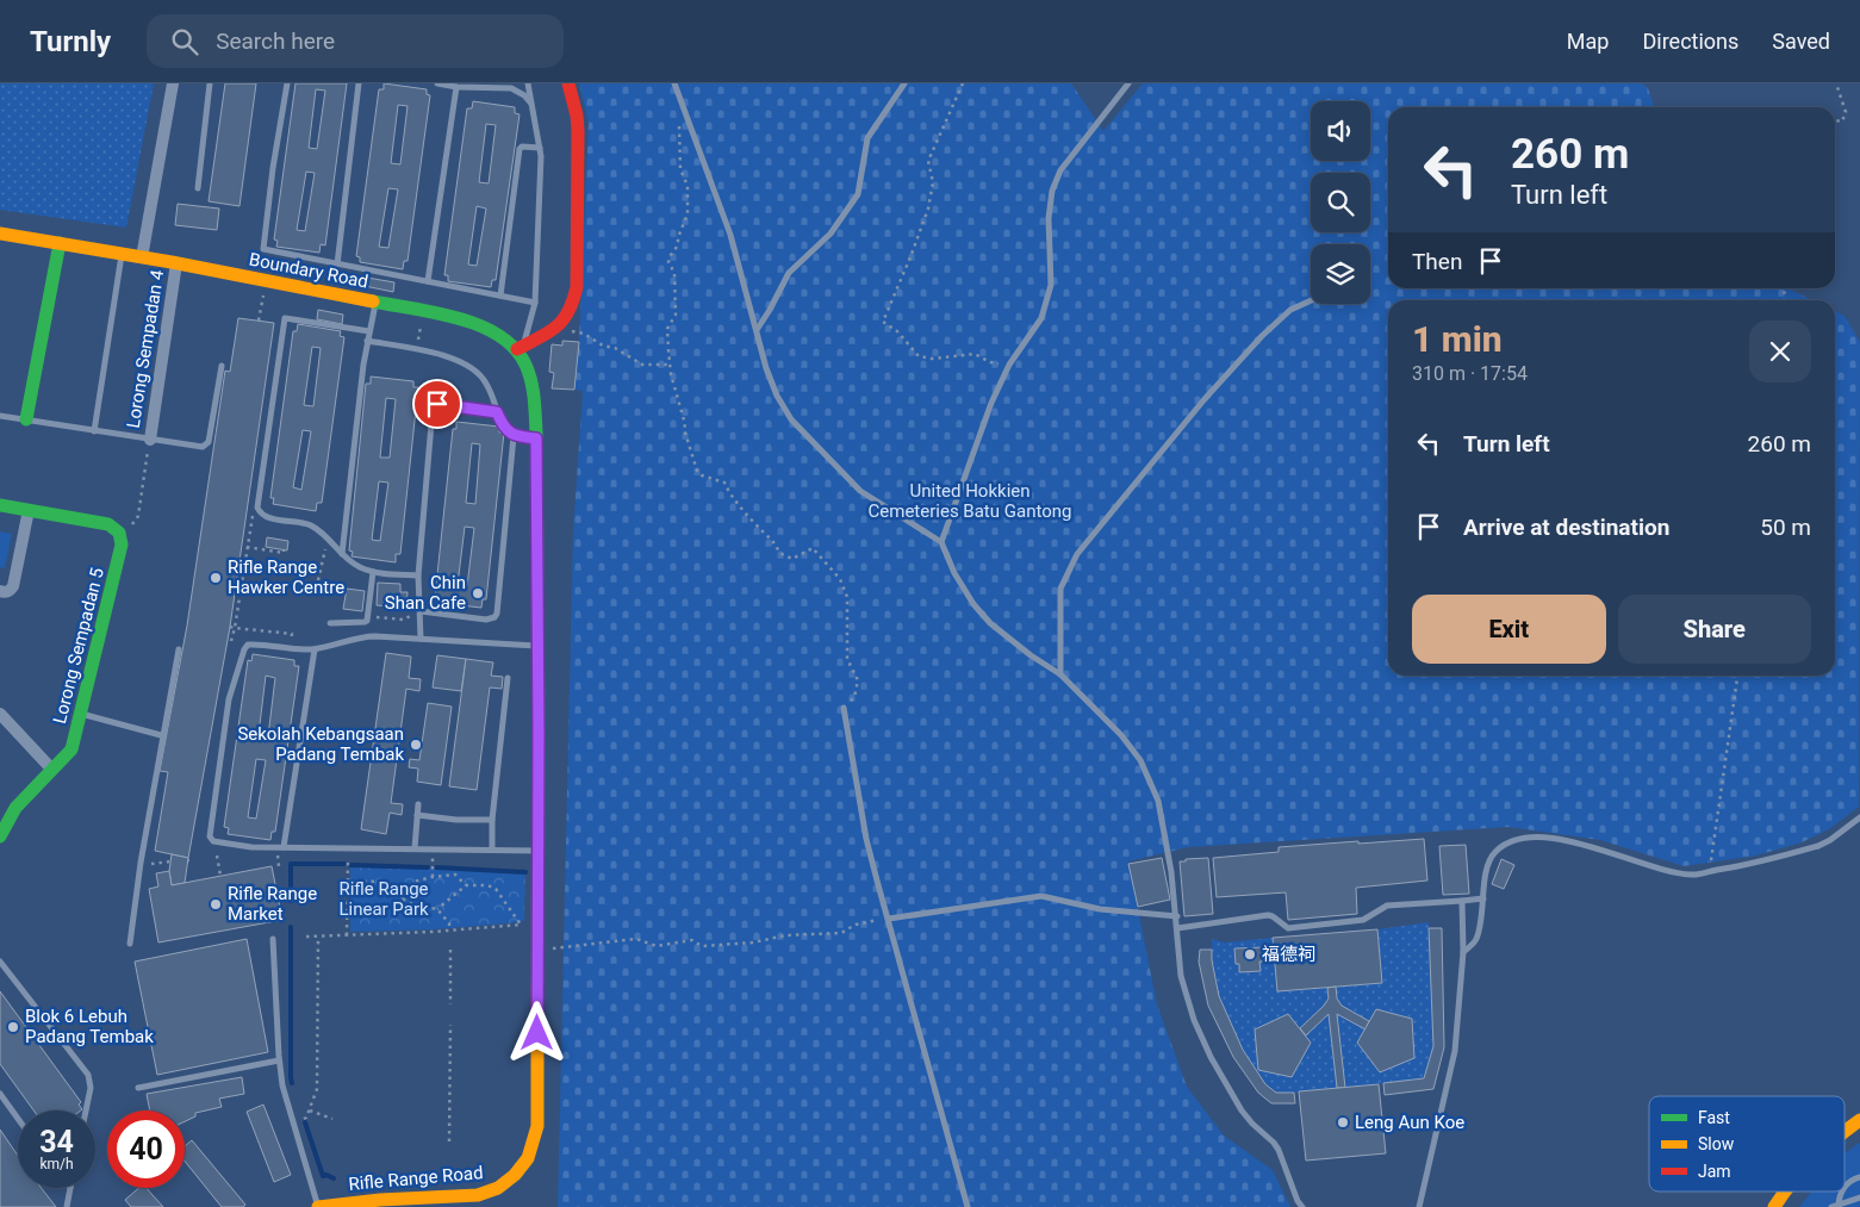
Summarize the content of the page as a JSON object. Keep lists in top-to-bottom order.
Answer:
{
  "streets": {
    "street": [
      "Boundary Road",
      "Lorong Sempadan 4",
      "Lorong Sempadan 5",
      "Rifle Range Road"
    ]
  },
  "crossings": [
    ["Boundary Road", "Lorong Sempadan 4"],
    ["Boundary Road", "Rifle Range Road"]
  ],
  "parks": ["United Hokkien Cemeteries Batu Gantong", "Rifle Range Linear Park"],
  "places": [
    "Rifle Range Hawker Centre",
    "Chin Shan Cafe",
    "Sekolah Kebangsaan Padang Tembak",
    "Rifle Range Market",
    "福德祠",
    "Blok 6 Lebuh Padang Tembak",
    "Leng Aun Koe"
  ],
  "legend": ["Fast", "Slow", "Jam"],
  "page": {
    "header": "Turnly",
    "search": "Search here",
    "nav": ["Map", "Directions", "Saved"],
    "turn": ["260 m", "Turn left"],
    "then": "Then",
    "heading": ["1 min", "310 m · 17:54"],
    "list": [
      {
        "name": "Turn left",
        "value": "260 m"
      },
      {
        "name": "Arrive at destination",
        "value": "50 m"
      }
    ],
    "buttons": ["Exit", "Share"],
    "speed": "34 km/h",
    "limit": "40"
  }
}
